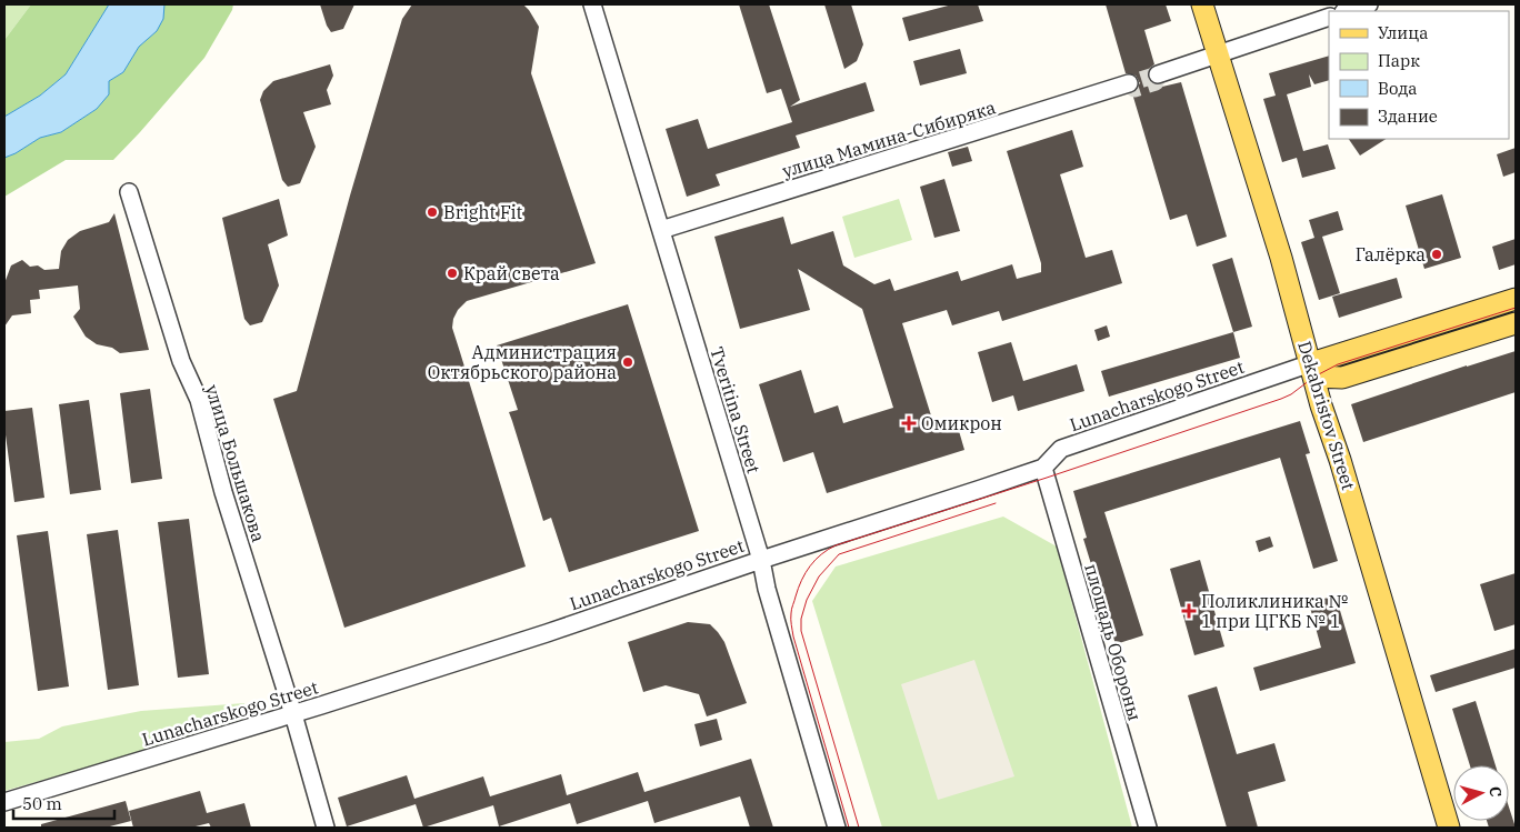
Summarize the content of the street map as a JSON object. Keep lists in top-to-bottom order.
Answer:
{
  "streets": {
    "main road": ["Dekabristov Street"],
    "street": [
      "улица Мамина-Сибиряка",
      "Lunacharskogo Street",
      "Tveritina Street",
      "улица Большакова",
      "площадь Обороны"
    ]
  },
  "crossings": [
    ["улица Мамина-Сибиряка", "Tveritina Street"],
    ["Lunacharskogo Street", "Tveritina Street"],
    ["Lunacharskogo Street", "Dekabristov Street"],
    ["Lunacharskogo Street", "улица Большакова"],
    ["Lunacharskogo Street", "площадь Обороны"]
  ],
  "places": {
    "other": [
      "Bright Fit",
      "Галёрка",
      "Край света",
      "Администрация Октябрьского района"
    ],
    "health": ["Омикрон", "Поликлиника № 1 при ЦГКБ № 1"]
  },
  "legend": [
    "Улица",
    "Парк",
    "Вода",
    "Здание"
  ],
  "scale_bar": "50 m",
  "north": "right"
}
